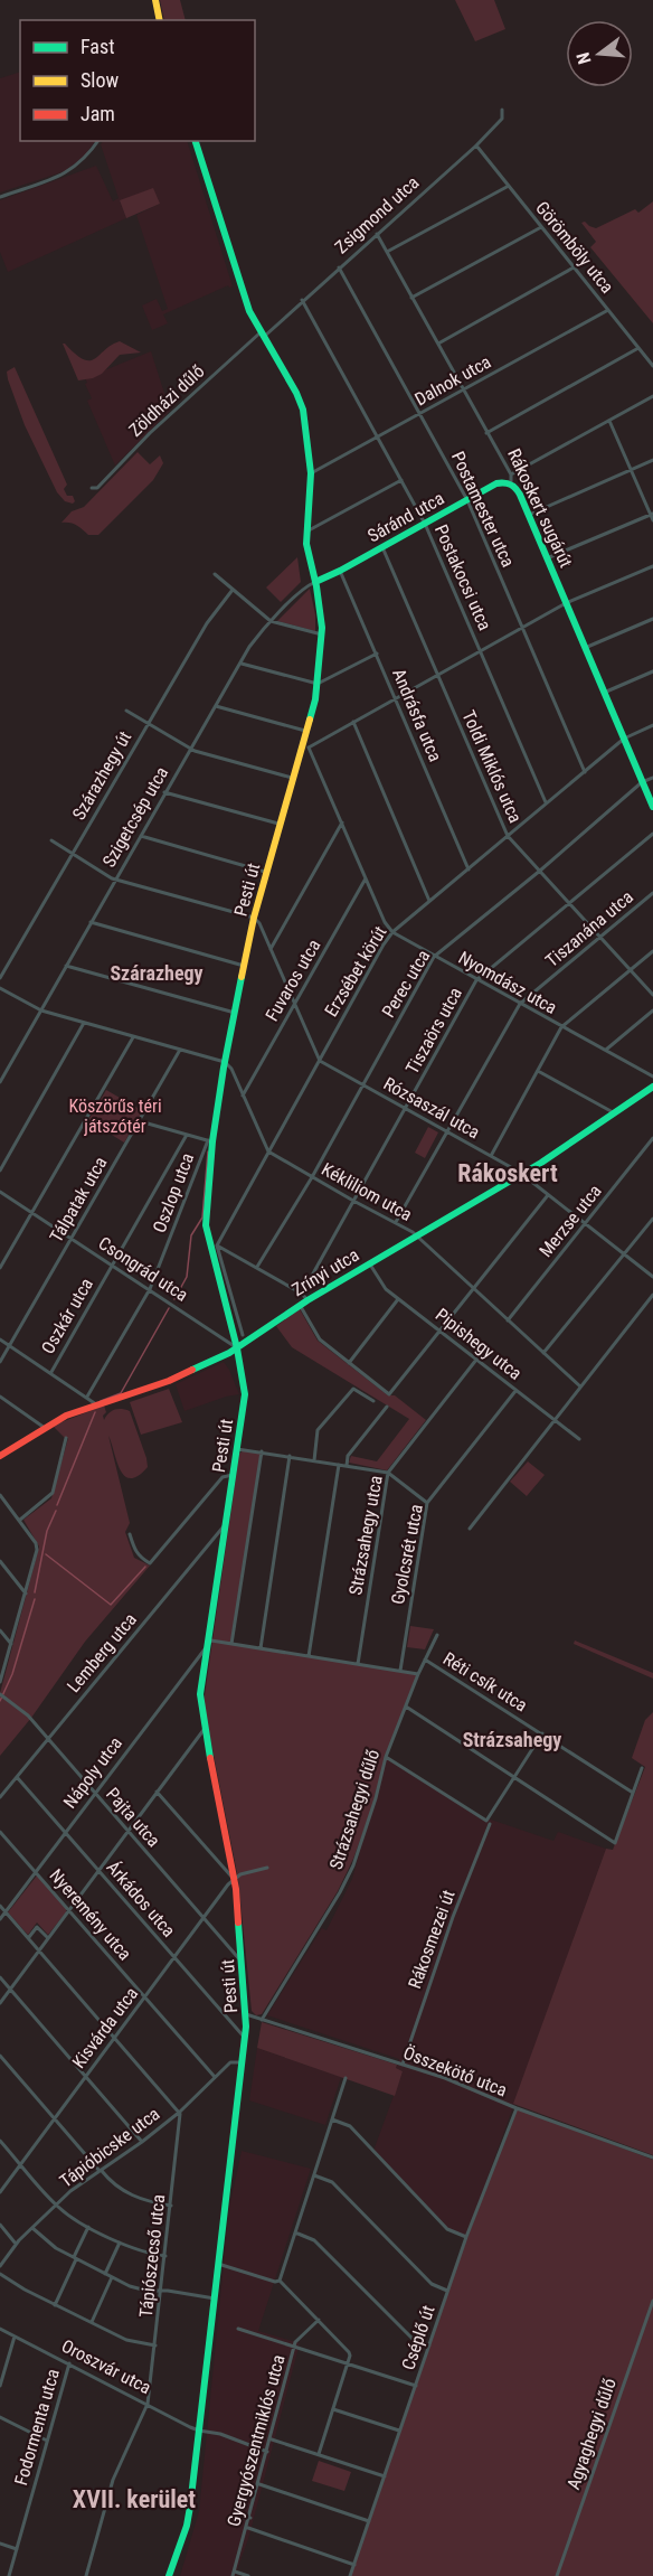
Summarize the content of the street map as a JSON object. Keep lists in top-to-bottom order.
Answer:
{
  "streets": {
    "main road": [
      "Rákoskert sugárút",
      "Sáránd utca",
      "Pesti út",
      "Zrínyi utca"
    ],
    "street": [
      "Zsigmond utca",
      "Görömböly utca",
      "Dalnok utca",
      "Zöldházi dűlő",
      "Postamester utca",
      "Postakocsi utca",
      "Andrásfa utca",
      "Toldi Miklós utca",
      "Szárazhegy út",
      "Szigetcsép utca",
      "Tiszanána utca",
      "Erzsébet körút",
      "Fuvaros utca",
      "Nyomdász utca",
      "Perec utca",
      "Tiszaörs utca",
      "Rózsaszál utca",
      "Kékliliom utca",
      "Oszlop utca",
      "Tálpatak utca",
      "Merzse utca",
      "Csongrád utca",
      "Oszkár utca",
      "Pipishegy utca",
      "Strázsahegy utca",
      "Gyolcsrét utca",
      "Lemberg utca",
      "Réti csík utca",
      "Nápoly utca",
      "Strázsahegyi dűlő",
      "Pajta utca",
      "Árkádos utca",
      "Nyeremény utca",
      "Rákosmezei út",
      "Kisvárda utca",
      "Összekötő utca",
      "Tápióbicske utca",
      "Tápiószecső utca",
      "Cséplő út",
      "Oroszvár utca",
      "Fodormenta utca",
      "Agyaghegyi dűlő",
      "Gyergyószentmiklós utca"
    ]
  },
  "crossings": [
    ["Zsigmond utca", "Görömböly utca"],
    ["Zsigmond utca", "Zöldházi dűlő"],
    ["Zsigmond utca", "Rákoskert sugárút"],
    ["Zsigmond utca", "Postamester utca"],
    ["Zsigmond utca", "Postakocsi utca"],
    ["Zsigmond utca", "Pesti út"],
    ["Görömböly utca", "Dalnok utca"],
    ["Dalnok utca", "Rákoskert sugárút"],
    ["Dalnok utca", "Postamester utca"],
    ["Dalnok utca", "Postakocsi utca"],
    ["Dalnok utca", "Pesti út"],
    ["Zöldházi dűlő", "Pesti út"],
    ["Rákoskert sugárút", "Sáránd utca"],
    ["Rákoskert sugárút", "Erzsébet körút"],
    ["Rákoskert sugárút", "Perec utca"],
    ["Postamester utca", "Sáránd utca"],
    ["Postamester utca", "Erzsébet körút"],
    ["Sáránd utca", "Postakocsi utca"],
    ["Sáránd utca", "Andrásfa utca"],
    ["Sáránd utca", "Toldi Miklós utca"],
    ["Sáránd utca", "Szigetcsép utca"],
    ["Sáránd utca", "Pesti út"],
    ["Postakocsi utca", "Erzsébet körút"],
    ["Andrásfa utca", "Erzsébet körút"],
    ["Toldi Miklós utca", "Tiszanána utca"],
    ["Toldi Miklós utca", "Erzsébet körút"],
    ["Toldi Miklós utca", "Perec utca"],
    ["Toldi Miklós utca", "Tiszaörs utca"],
    ["Szigetcsép utca", "Pesti út"],
    ["Pesti út", "Erzsébet körút"],
    ["Pesti út", "Oszlop utca"],
    ["Pesti út", "Csongrád utca"],
    ["Pesti út", "Zrínyi utca"],
    ["Pesti út", "Lemberg utca"],
    ["Pesti út", "Nápoly utca"],
    ["Pesti út", "Pajta utca"],
    ["Pesti út", "Árkádos utca"],
    ["Pesti út", "Kisvárda utca"],
    ["Pesti út", "Összekötő utca"],
    ["Pesti út", "Tápióbicske utca"],
    ["Pesti út", "Oroszvár utca"],
    ["Tiszanána utca", "Nyomdász utca"],
    ["Tiszanána utca", "Rózsaszál utca"],
    ["Tiszanána utca", "Kékliliom utca"],
    ["Erzsébet körút", "Nyomdász utca"],
    ["Erzsébet körút", "Rózsaszál utca"],
    ["Erzsébet körút", "Kékliliom utca"],
    ["Nyomdász utca", "Perec utca"],
    ["Nyomdász utca", "Tiszaörs utca"],
    ["Perec utca", "Rózsaszál utca"],
    ["Perec utca", "Kékliliom utca"],
    ["Tiszaörs utca", "Rózsaszál utca"],
    ["Tiszaörs utca", "Kékliliom utca"],
    ["Tiszaörs utca", "Zrínyi utca"],
    ["Rózsaszál utca", "Merzse utca"],
    ["Rózsaszál utca", "Zrínyi utca"],
    ["Kékliliom utca", "Merzse utca"],
    ["Kékliliom utca", "Zrínyi utca"],
    ["Oszlop utca", "Csongrád utca"],
    ["Tálpatak utca", "Csongrád utca"],
    ["Csongrád utca", "Zrínyi utca"],
    ["Csongrád utca", "Oszkár utca"],
    ["Zrínyi utca", "Pipishegy utca"],
    ["Pipishegy utca", "Strázsahegy utca"],
    ["Pipishegy utca", "Gyolcsrét utca"],
    ["Lemberg utca", "Pajta utca"],
    ["Lemberg utca", "Árkádos utca"],
    ["Réti csík utca", "Strázsahegyi dűlő"],
    ["Réti csík utca", "Rákosmezei út"],
    ["Nápoly utca", "Pajta utca"],
    ["Nápoly utca", "Árkádos utca"],
    ["Nápoly utca", "Nyeremény utca"],
    ["Strázsahegyi dűlő", "Összekötő utca"],
    ["Pajta utca", "Kisvárda utca"],
    ["Árkádos utca", "Kisvárda utca"],
    ["Nyeremény utca", "Kisvárda utca"],
    ["Nyeremény utca", "Tápióbicske utca"],
    ["Rákosmezei út", "Összekötő utca"],
    ["Összekötő utca", "Cséplő út"],
    ["Tápióbicske utca", "Tápiószecső utca"],
    ["Tápiószecső utca", "Oroszvár utca"],
    ["Oroszvár utca", "Fodormenta utca"],
    ["Oroszvár utca", "Gyergyószentmiklós utca"]
  ],
  "districts": [
    "Szárazhegy",
    "Rákoskert",
    "Strázsahegy",
    "XVII. kerület"
  ],
  "parks": ["Köszörűs téri játszótér"],
  "legend": ["Fast", "Slow", "Jam"],
  "north": "left"
}
